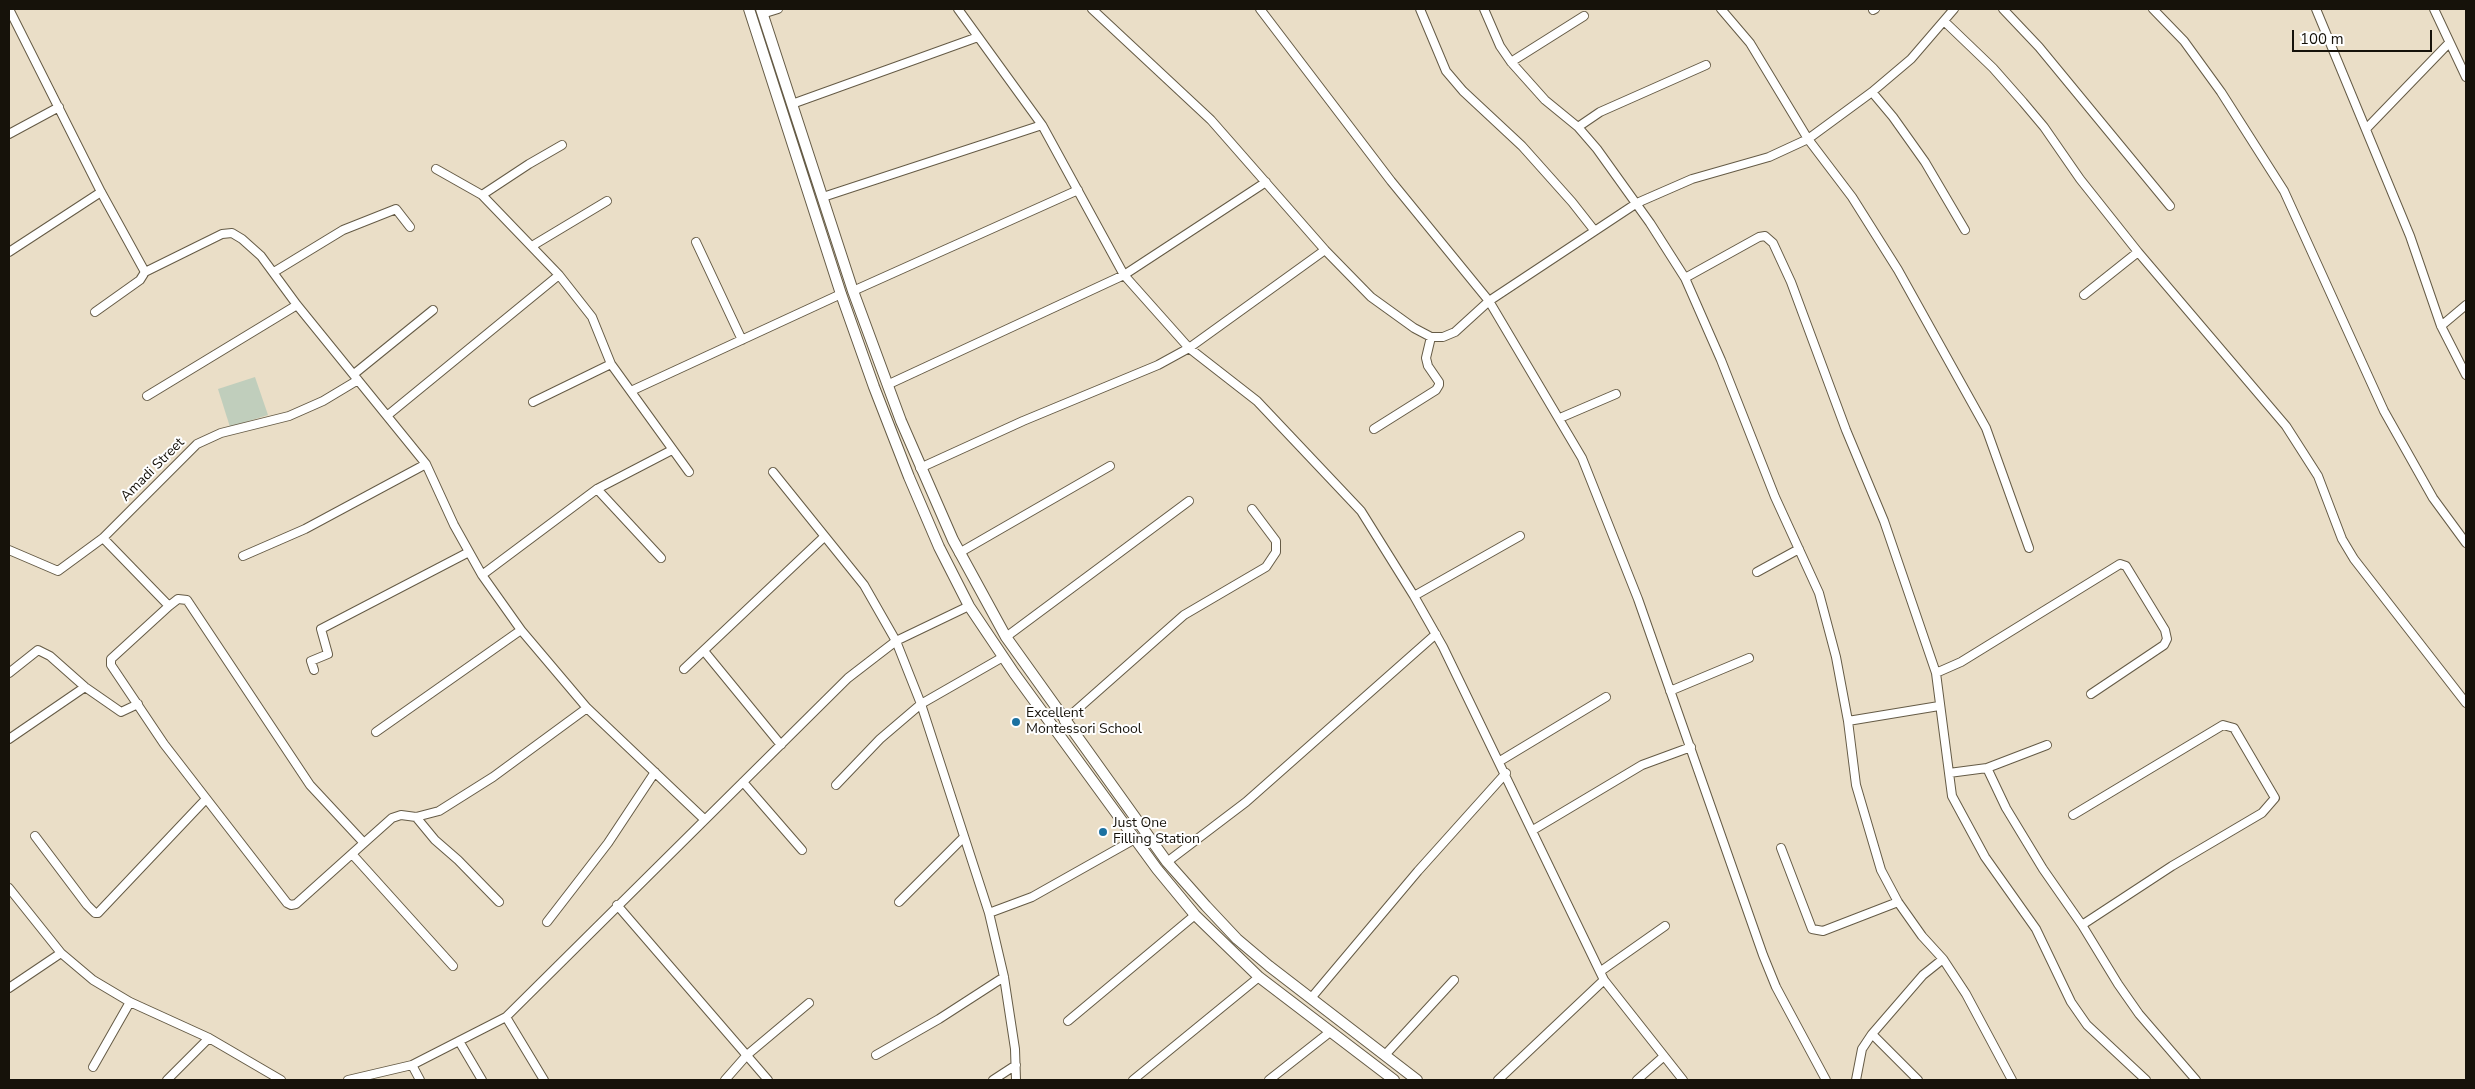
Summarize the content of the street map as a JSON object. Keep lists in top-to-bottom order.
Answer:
{
  "streets": {
    "street": ["Amadi Street"]
  },
  "places": ["Excellent Montessori School", "Just One Filling Station"],
  "scale_bar": "100 m"
}
